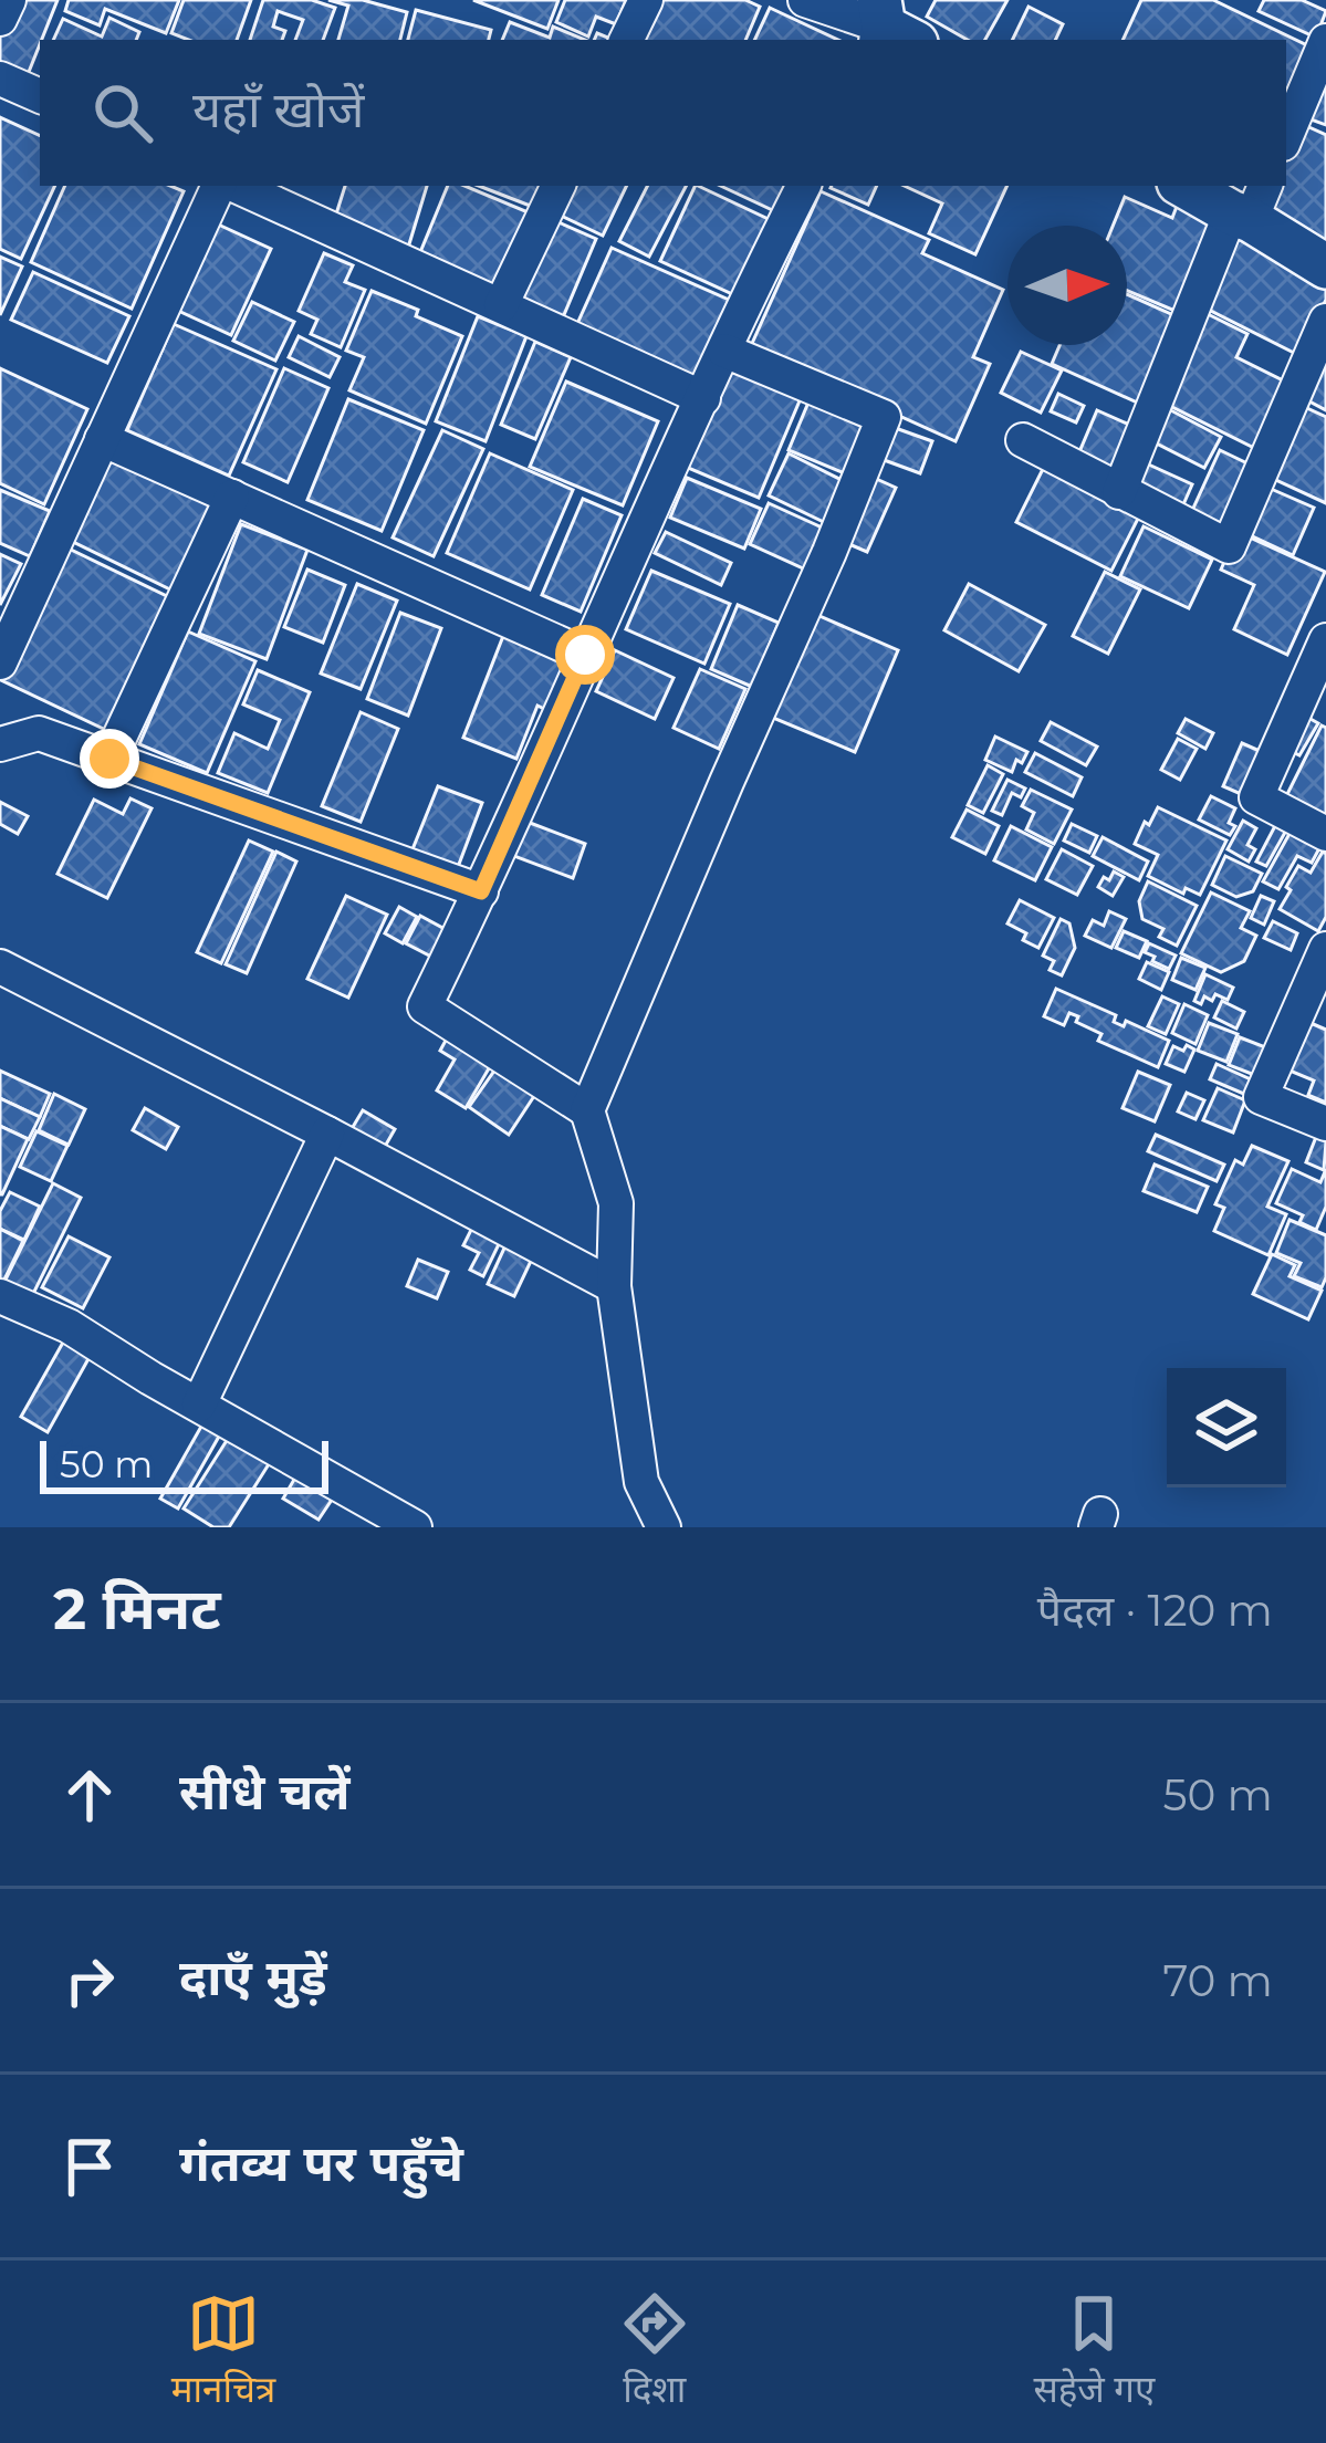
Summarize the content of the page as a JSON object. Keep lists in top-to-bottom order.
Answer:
{
  "scale_bar": "50 m",
  "north": "right",
  "page": {
    "search": "यहाँ खोजें",
    "scale": "50 m",
    "heading": ["2 मिनट", "पैदल · 120 m"],
    "list": [
      ["सीधे चलें", "50 m"],
      ["दाएँ मुड़ें", "70 m"],
      "गंतव्य पर पहुँचे"
    ],
    "nav": ["मानचित्र", "दिशा", "सहेजे गए"]
  }
}
